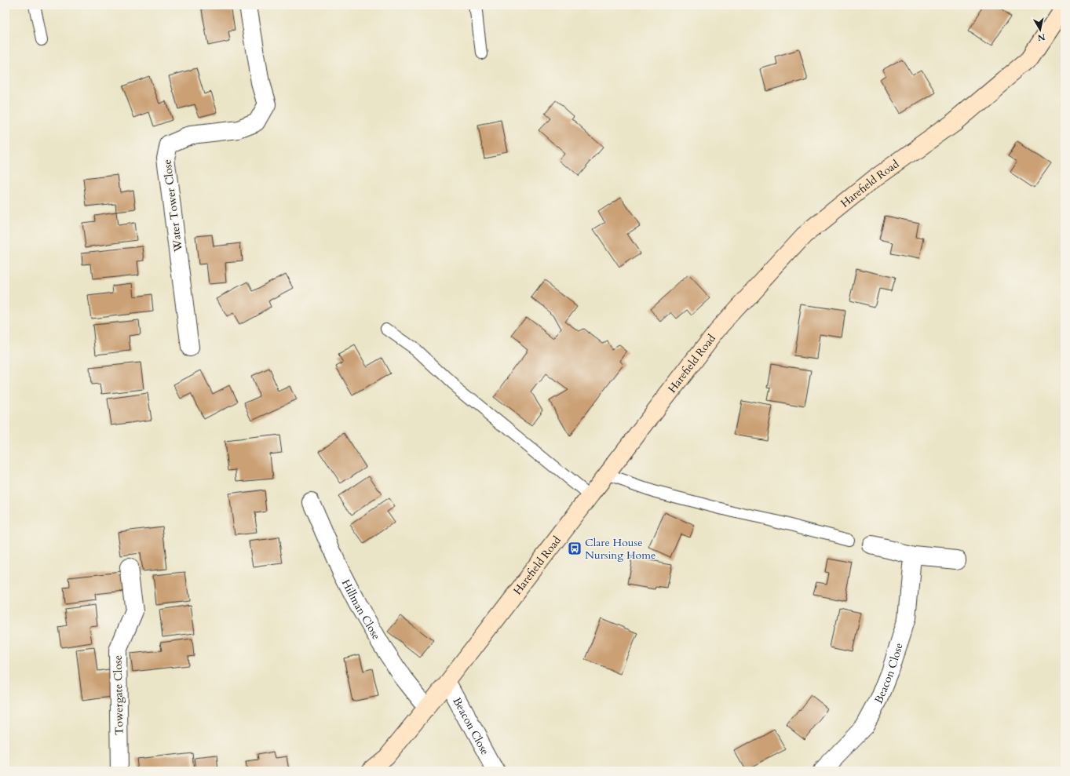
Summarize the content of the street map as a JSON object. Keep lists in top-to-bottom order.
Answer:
{
  "streets": {
    "main road": ["Harefield Road"],
    "street": [
      "Water Tower Close",
      "Hillman Close",
      "Beacon Close",
      "Towergate Close"
    ]
  },
  "crossings": [
    ["Harefield Road", "Hillman Close"],
    ["Harefield Road", "Beacon Close"]
  ],
  "places": {
    "bus stop": ["Clare House Nursing Home"]
  },
  "north": "bottom"
}
